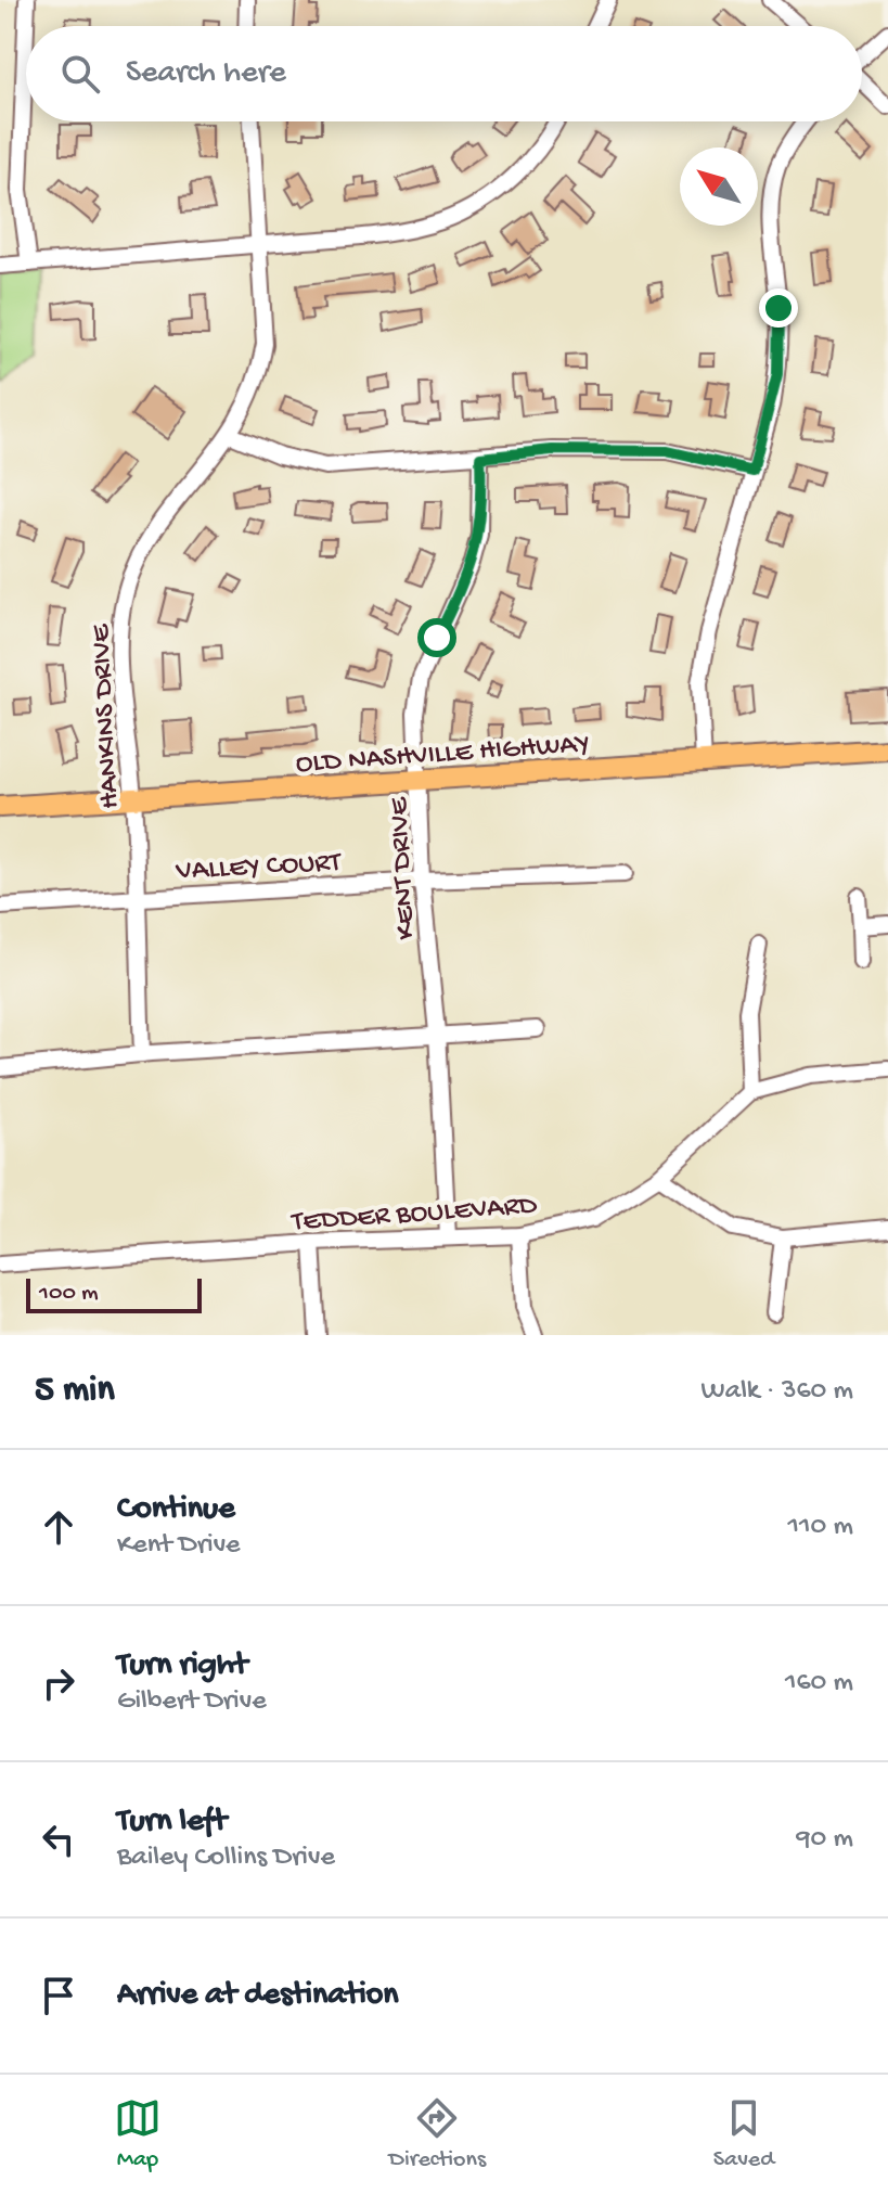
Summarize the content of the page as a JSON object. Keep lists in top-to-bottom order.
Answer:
{
  "streets": {
    "main road": ["OLD NASHVILLE HIGHWAY"],
    "street": [
      "HANKINS DRIVE",
      "VALLEY COURT",
      "KENT DRIVE",
      "TEDDER BOULEVARD"
    ]
  },
  "crossings": [
    ["HANKINS DRIVE", "OLD NASHVILLE HIGHWAY"],
    ["HANKINS DRIVE", "VALLEY COURT"],
    ["OLD NASHVILLE HIGHWAY", "KENT DRIVE"],
    ["VALLEY COURT", "KENT DRIVE"],
    ["KENT DRIVE", "TEDDER BOULEVARD"]
  ],
  "scale_bar": "100 m",
  "north": "top left",
  "page": {
    "search": "Search here",
    "scale": "100 m",
    "heading": ["5 min", "Walk · 360 m"],
    "list": [
      ["Continue", "Kent Drive", "110 m"],
      ["Turn right", "Gilbert Drive", "160 m"],
      ["Turn left", "Bailey Collins Drive", "90 m"],
      "Arrive at destination"
    ],
    "nav": ["Map", "Directions", "Saved"]
  }
}
